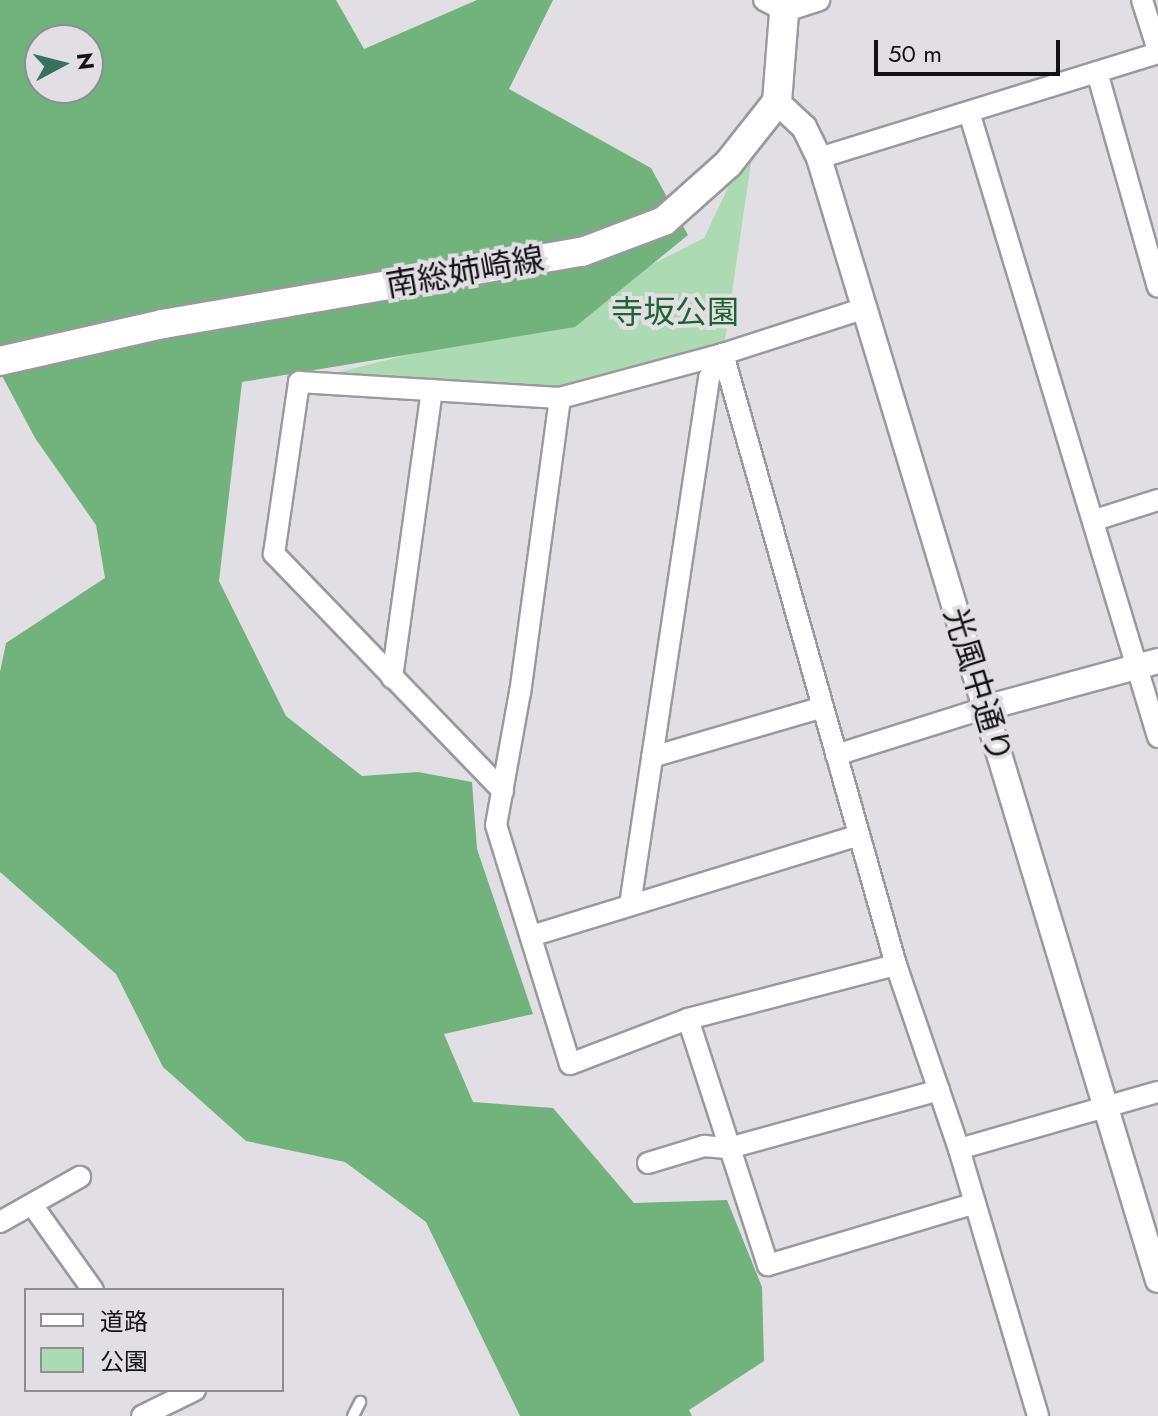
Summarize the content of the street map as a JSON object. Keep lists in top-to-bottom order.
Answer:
{
  "streets": {
    "main road": ["南総姉崎線"],
    "street": ["光風中通り"]
  },
  "crossings": [
    ["南総姉崎線", "光風中通り"]
  ],
  "parks": ["寺坂公園"],
  "legend": ["道路", "公園"],
  "scale_bar": "50 m",
  "north": "right"
}
